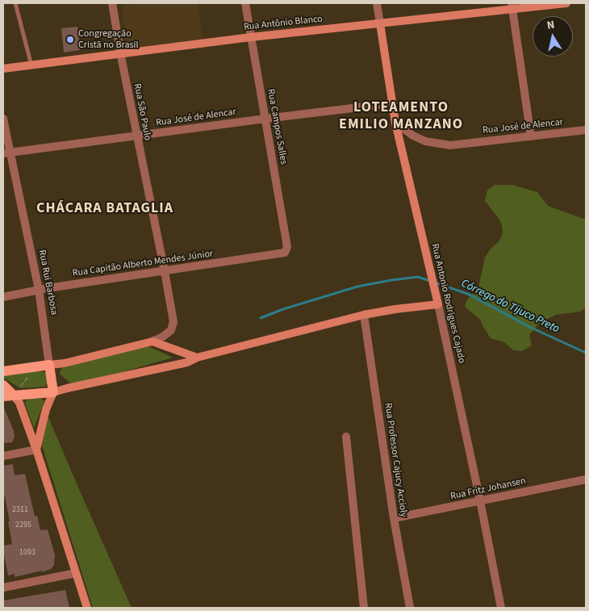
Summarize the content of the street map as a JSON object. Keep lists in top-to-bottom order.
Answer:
{
  "streets": {
    "main road": ["Rua Rui Barbosa"],
    "street": [
      "Rua Antônio Blanco",
      "Rua São Paulo",
      "Rua José de Alencar",
      "Rua Campos Salles",
      "Rua Capitão Alberto Mendes Júnior",
      "Rua Antonio Rodrigues Cajado",
      "Rua Professor Cajucy Accioly",
      "Rua Fritz Johansen"
    ]
  },
  "crossings": [
    ["Rua Antônio Blanco", "Rua São Paulo"],
    ["Rua Antônio Blanco", "Rua Campos Salles"],
    ["Rua Antônio Blanco", "Rua Antonio Rodrigues Cajado"],
    ["Rua São Paulo", "Rua José de Alencar"],
    ["Rua São Paulo", "Rua Capitão Alberto Mendes Júnior"],
    ["Rua José de Alencar", "Rua Campos Salles"],
    ["Rua José de Alencar", "Rua Rui Barbosa"],
    ["Rua José de Alencar", "Rua Antonio Rodrigues Cajado"],
    ["Rua Campos Salles", "Rua Capitão Alberto Mendes Júnior"],
    ["Rua Capitão Alberto Mendes Júnior", "Rua Rui Barbosa"],
    ["Rua Antonio Rodrigues Cajado", "Rua Fritz Johansen"],
    ["Rua Professor Cajucy Accioly", "Rua Fritz Johansen"]
  ],
  "districts": ["LOTEAMENTO EMILIO MANZANO", "CHÁCARA BATAGLIA"],
  "water": ["Córrego do Tijuco Preto"],
  "places": ["Congregação Cristã no Brasil"],
  "house_numbers": ["2311", "2295", "1093"],
  "north": "top"
}
